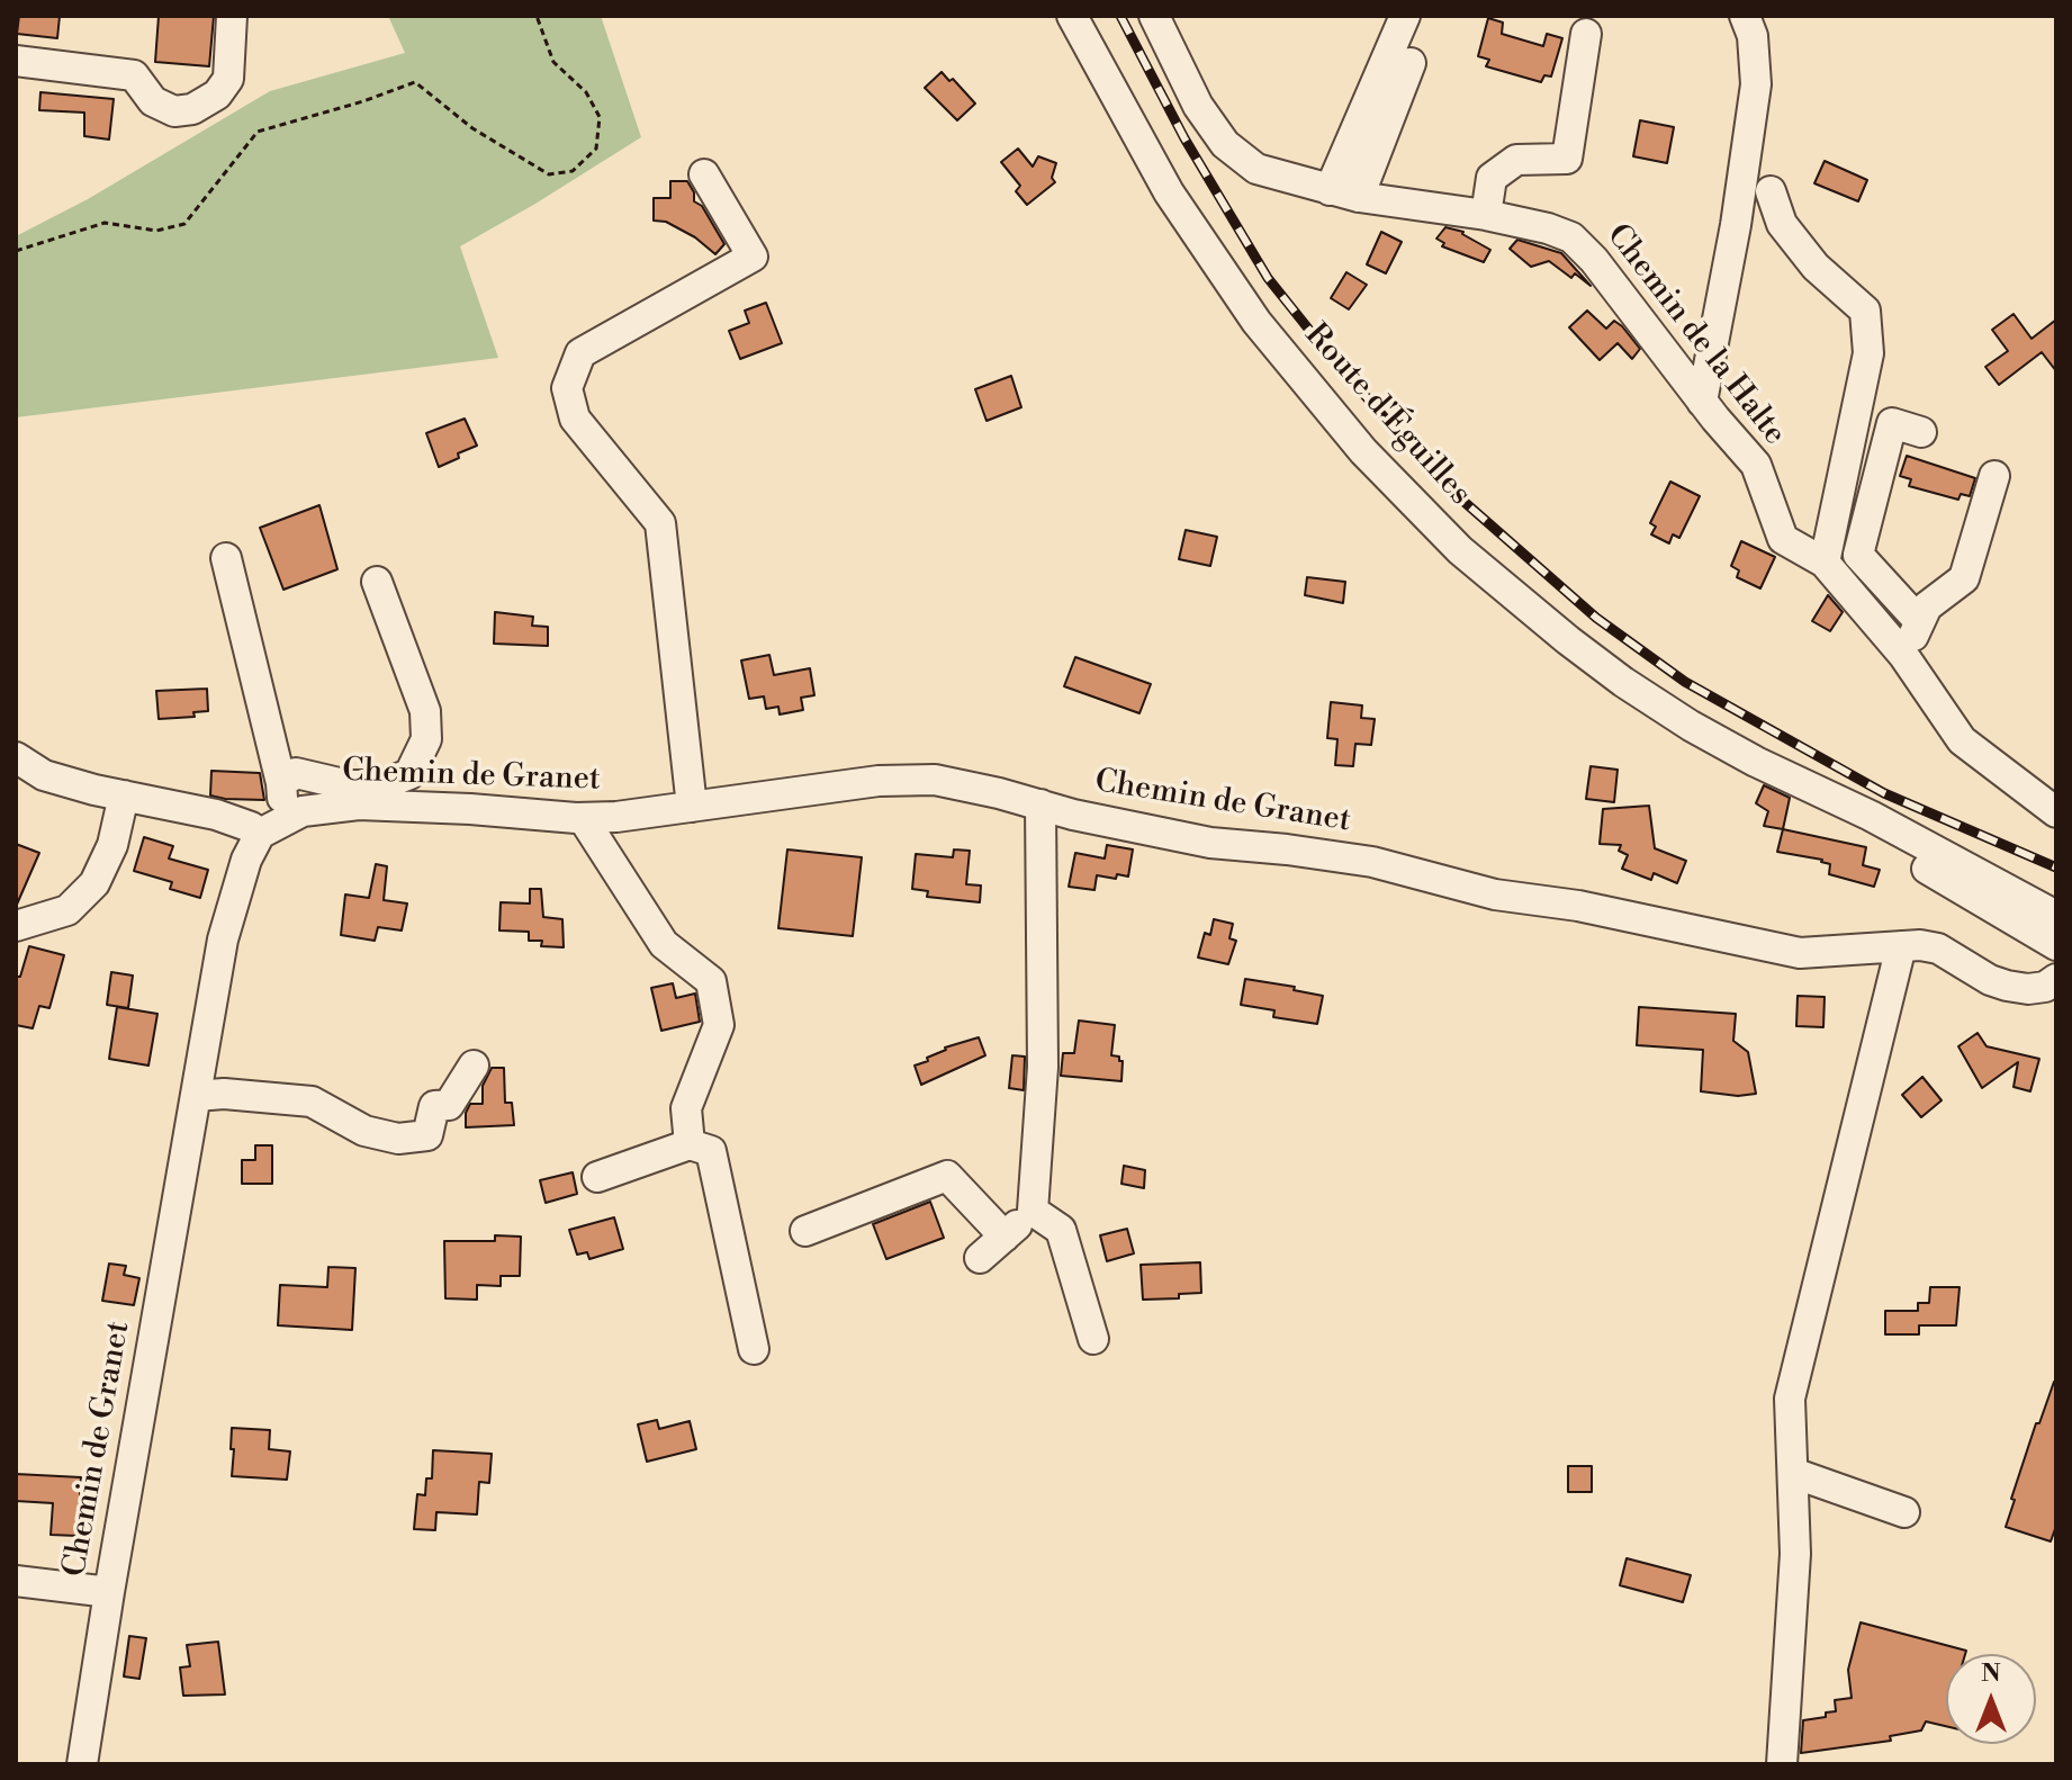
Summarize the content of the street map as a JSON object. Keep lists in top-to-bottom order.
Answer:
{
  "streets": {
    "street": ["Chemin de la Halte", "Route d'Éguilles", "Chemin de Granet"]
  },
  "north": "top"
}
